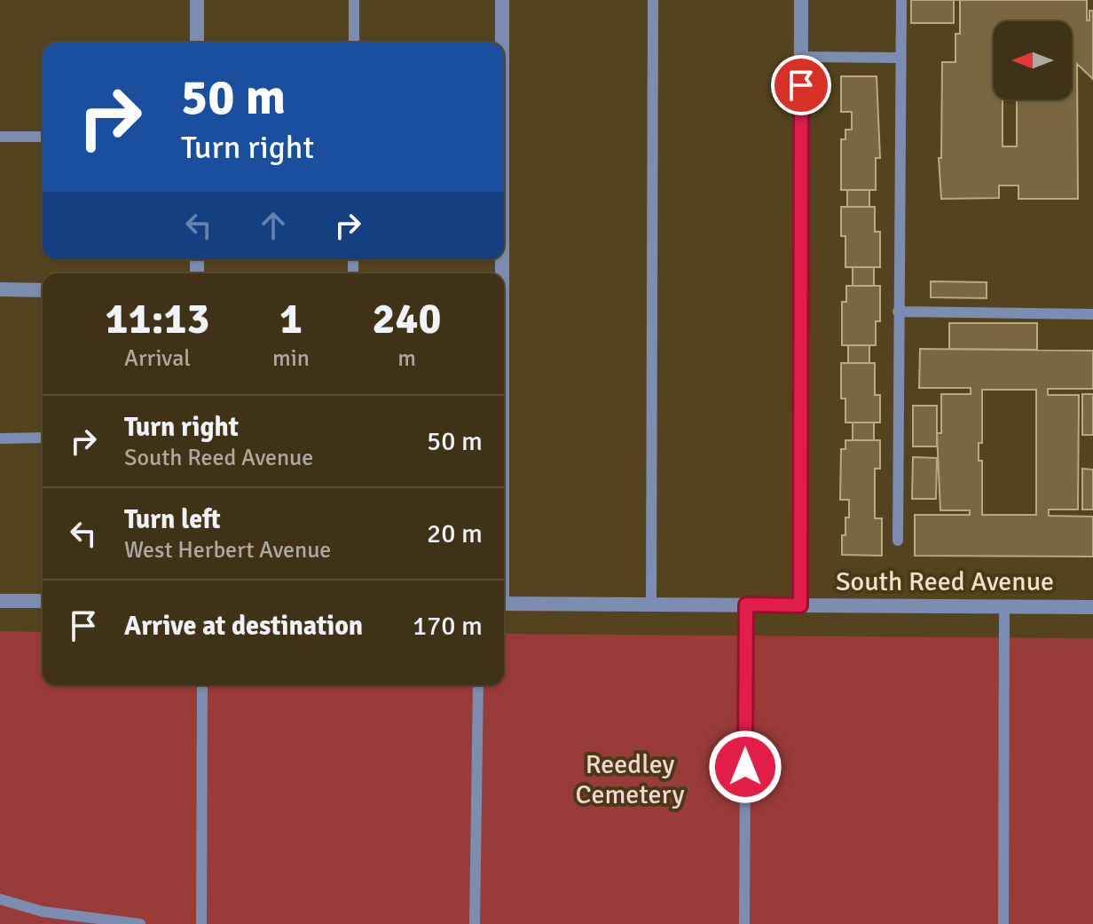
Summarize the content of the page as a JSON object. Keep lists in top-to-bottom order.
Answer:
{
  "streets": {
    "street": ["South Reed Avenue"]
  },
  "parks": ["Reedley Cemetery"],
  "north": "left",
  "page": {
    "turn": ["50 m", "Turn right"],
    "eta": [
      "11:13",
      "Arrival",
      "1",
      "min",
      "240",
      "m"
    ],
    "list": [
      {
        "name": "Turn right",
        "note": "South Reed Avenue",
        "value": "50 m"
      },
      {
        "name": "Turn left",
        "note": "West Herbert Avenue",
        "value": "20 m"
      },
      {
        "name": "Arrive at destination",
        "value": "170 m"
      }
    ]
  }
}
